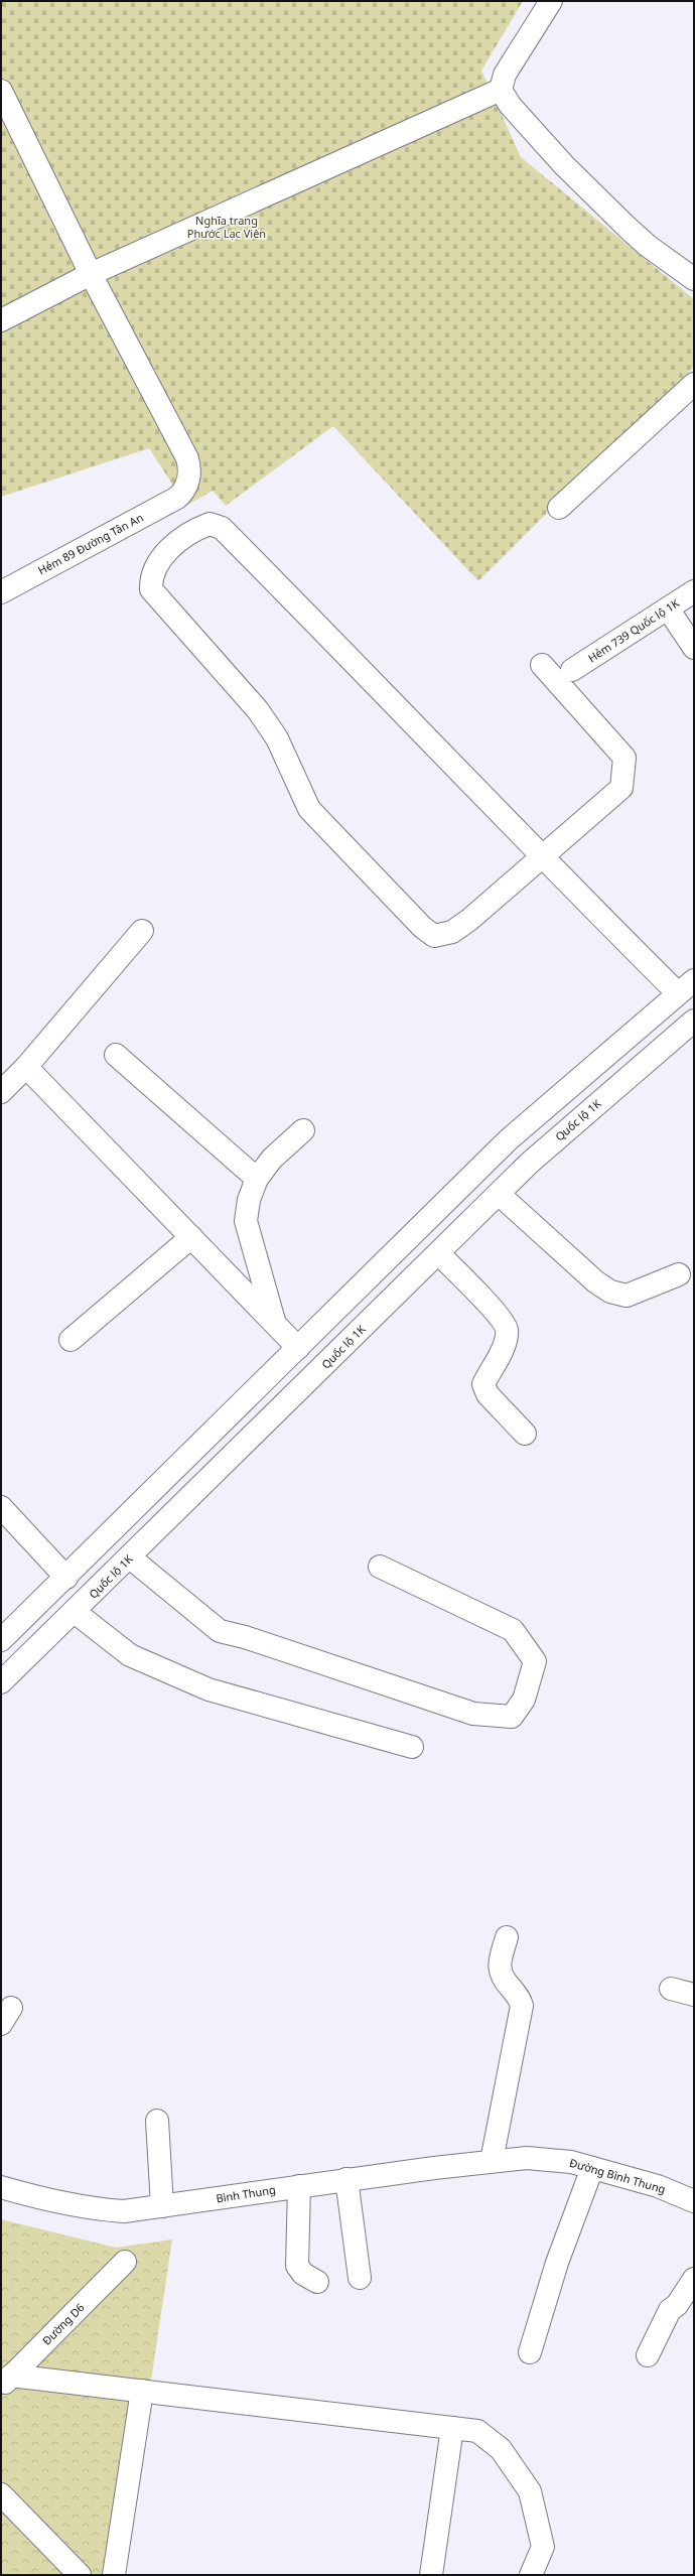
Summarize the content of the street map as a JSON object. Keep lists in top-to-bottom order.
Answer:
{
  "streets": {
    "street": [
      "Hẻm 89 Đường Tân An",
      "Hẻm 739 Quốc lộ 1K",
      "Quốc lộ 1K",
      "Đường Bình Thung",
      "Bình Thung",
      "Đường D6"
    ]
  },
  "crossings": [
    ["Đường Bình Thung", "Bình Thung"]
  ],
  "parks": ["Nghĩa trang Phước Lạc Viên"]
}
